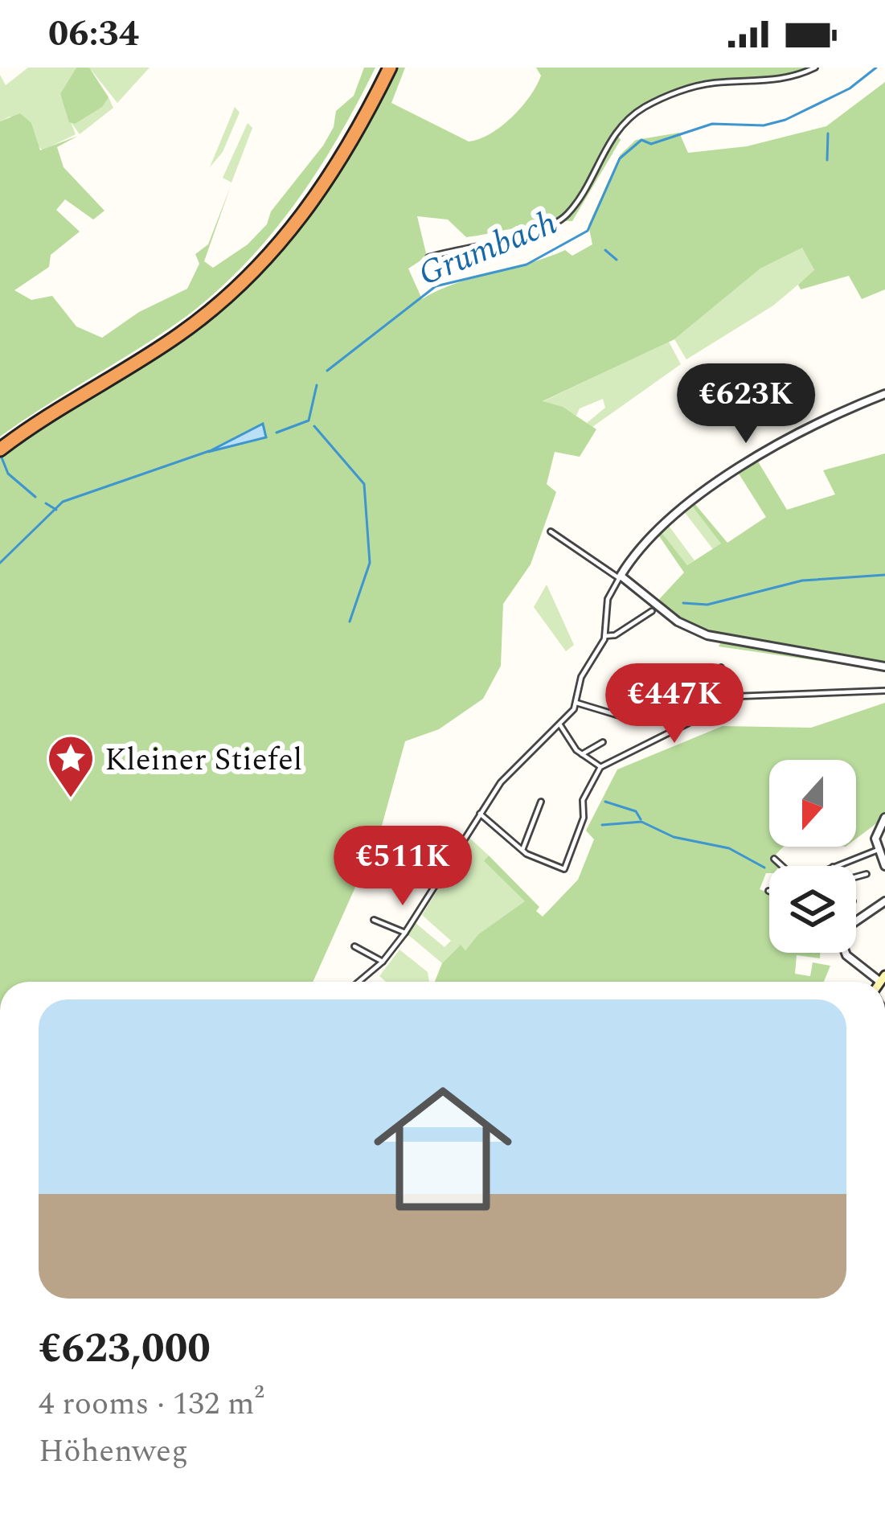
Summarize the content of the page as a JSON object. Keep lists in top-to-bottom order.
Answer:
{
  "water": ["Grumbach"],
  "places": {
    "place": ["Kleiner Stiefel"]
  },
  "north": "bottom",
  "page": {
    "status": "06:34",
    "price": ["€623K", "€447K", "€511K"],
    "list": [
      {
        "name": "€623,000",
        "note": "4 rooms · 132 m² · Höhenweg"
      }
    ]
  }
}
